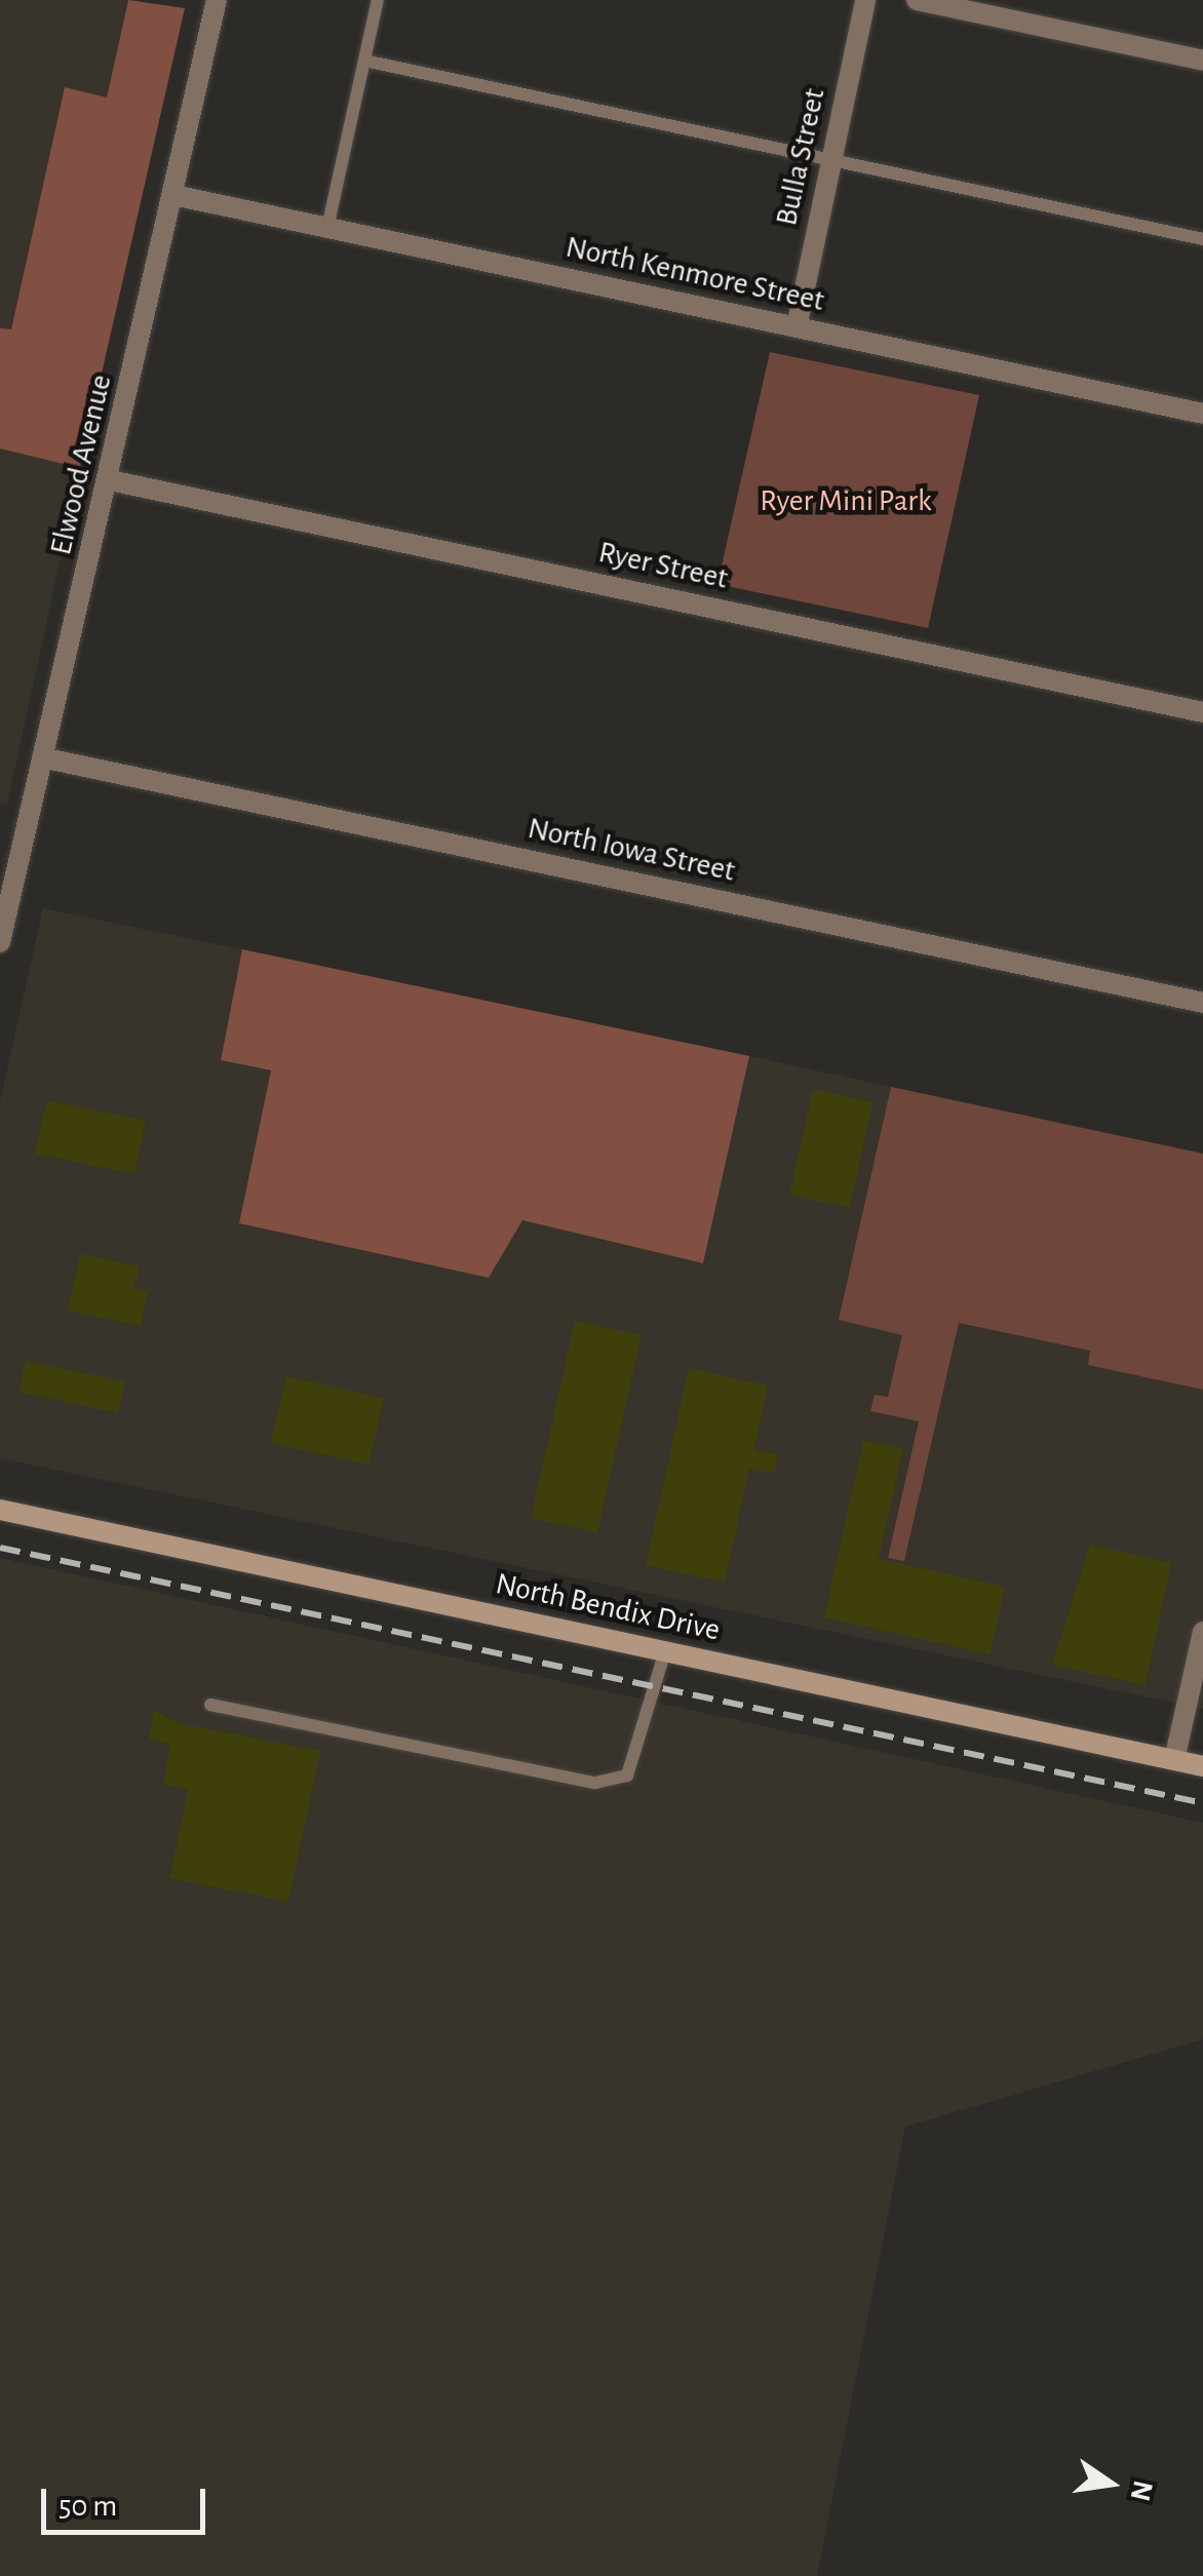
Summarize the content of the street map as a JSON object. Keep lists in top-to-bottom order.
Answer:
{
  "streets": {
    "street": [
      "Bulla Street",
      "North Kenmore Street",
      "Elwood Avenue",
      "Ryer Street",
      "North Iowa Street",
      "North Bendix Drive"
    ]
  },
  "crossings": [
    ["Bulla Street", "North Kenmore Street"],
    ["North Kenmore Street", "Elwood Avenue"],
    ["Elwood Avenue", "Ryer Street"],
    ["Elwood Avenue", "North Iowa Street"]
  ],
  "parks": ["Ryer Mini Park"],
  "scale_bar": "50 m",
  "north": "right"
}
